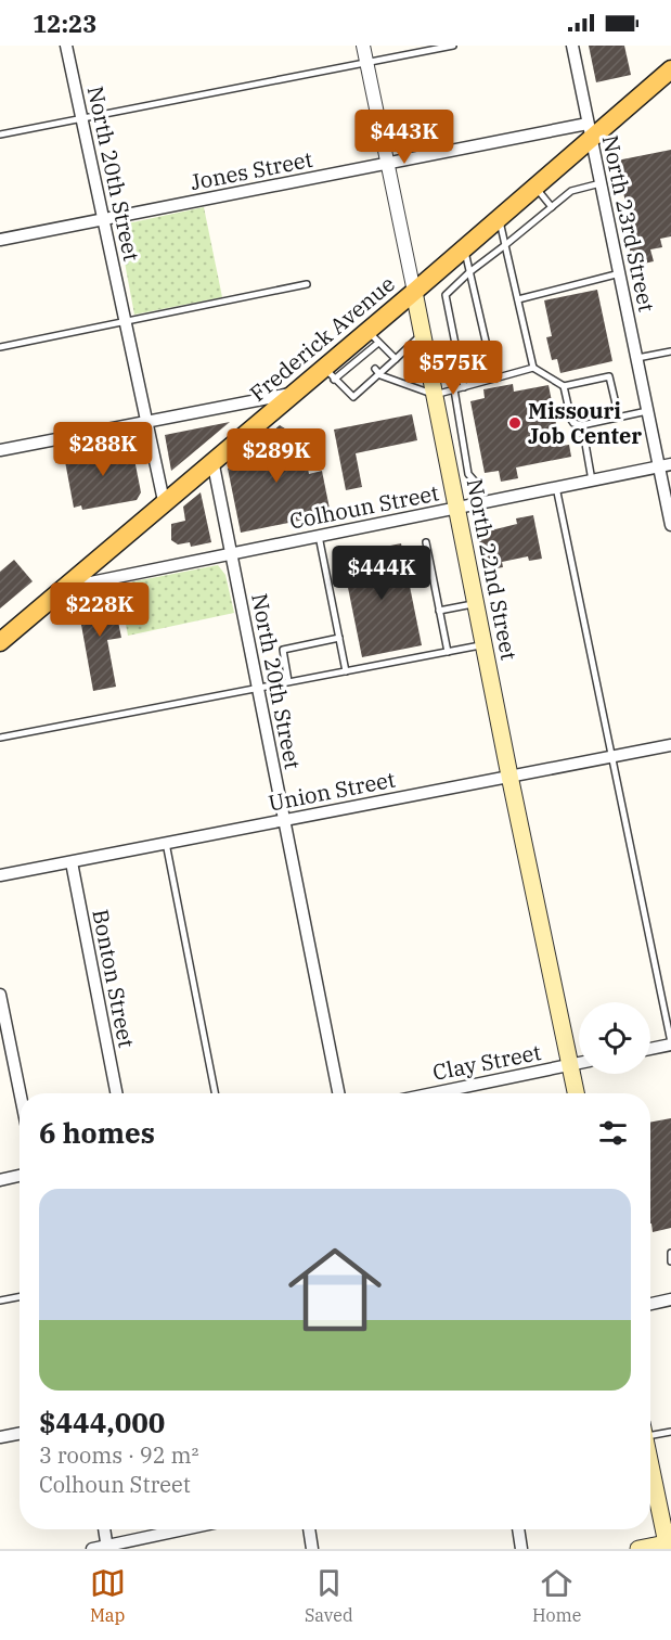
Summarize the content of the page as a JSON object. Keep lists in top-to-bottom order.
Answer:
{
  "streets": {
    "main road": ["Frederick Avenue", "North 22nd Street"],
    "street": [
      "Jones Street",
      "North 20th Street",
      "North 23rd Street",
      "Colhoun Street",
      "Union Street",
      "Bonton Street",
      "Clay Street"
    ]
  },
  "crossings": [
    ["Jones Street", "North 20th Street"],
    ["Jones Street", "North 23rd Street"],
    ["Jones Street", "Frederick Avenue"],
    ["Jones Street", "North 22nd Street"],
    ["North 20th Street", "Frederick Avenue"],
    ["North 20th Street", "Colhoun Street"],
    ["North 20th Street", "Union Street"],
    ["North 23rd Street", "Frederick Avenue"],
    ["North 23rd Street", "Colhoun Street"],
    ["Frederick Avenue", "Colhoun Street"],
    ["Frederick Avenue", "North 22nd Street"],
    ["Colhoun Street", "North 22nd Street"],
    ["North 22nd Street", "Union Street"],
    ["North 22nd Street", "Clay Street"],
    ["Union Street", "Bonton Street"]
  ],
  "places": ["Missouri Job Center"],
  "page": {
    "status": "12:23",
    "price": [
      "$443K",
      "$575K",
      "$288K",
      "$289K",
      "$444K",
      "$228K"
    ],
    "heading": "6 homes",
    "list": [
      {
        "name": "$444,000",
        "note": "3 rooms · 92 m² · Colhoun Street"
      }
    ],
    "tabs": ["Map", "Saved", "Home"]
  }
}
